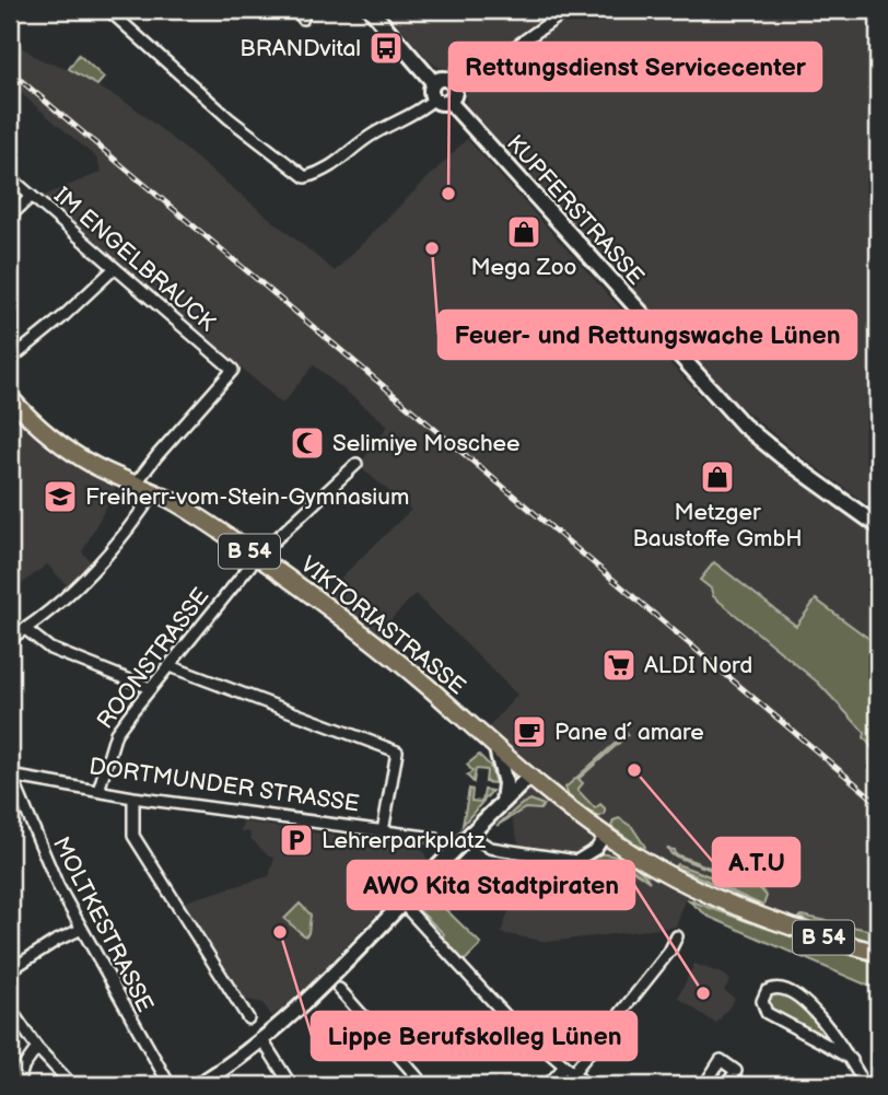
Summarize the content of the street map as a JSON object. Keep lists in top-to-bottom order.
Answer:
{
  "streets": {
    "main road": ["B 54", "VIKTORIASTRASSE"],
    "street": [
      "KUPFERSTRASSE",
      "IM ENGELBRAUCK",
      "ROONSTRASSE",
      "DORTMUNDER STRASSE",
      "MOLTKESTRASSE"
    ]
  },
  "crossings": [
    ["IM ENGELBRAUCK", "VIKTORIASTRASSE"],
    ["B 54", "VIKTORIASTRASSE"],
    ["VIKTORIASTRASSE", "ROONSTRASSE"],
    ["ROONSTRASSE", "DORTMUNDER STRASSE"],
    ["DORTMUNDER STRASSE", "MOLTKESTRASSE"]
  ],
  "places": {
    "bus stop": ["BRANDvital"],
    "other": [
      "Rettungsdienst Servicecenter",
      "Feuer- und Rettungswache Lünen",
      "A.T.U",
      "Lippe Berufskolleg Lünen",
      "AWO Kita Stadtpiraten"
    ],
    "shop": ["Mega Zoo", "Metzger Baustoffe GmbH"],
    "mosque": ["Selimiye Moschee"],
    "school or university": ["Freiherr-vom-Stein-Gymnasium"],
    "supermarket": ["ALDI Nord"],
    "cafe": ["Pane d´ amare"],
    "parking": ["Lehrerparkplatz"]
  }
}
